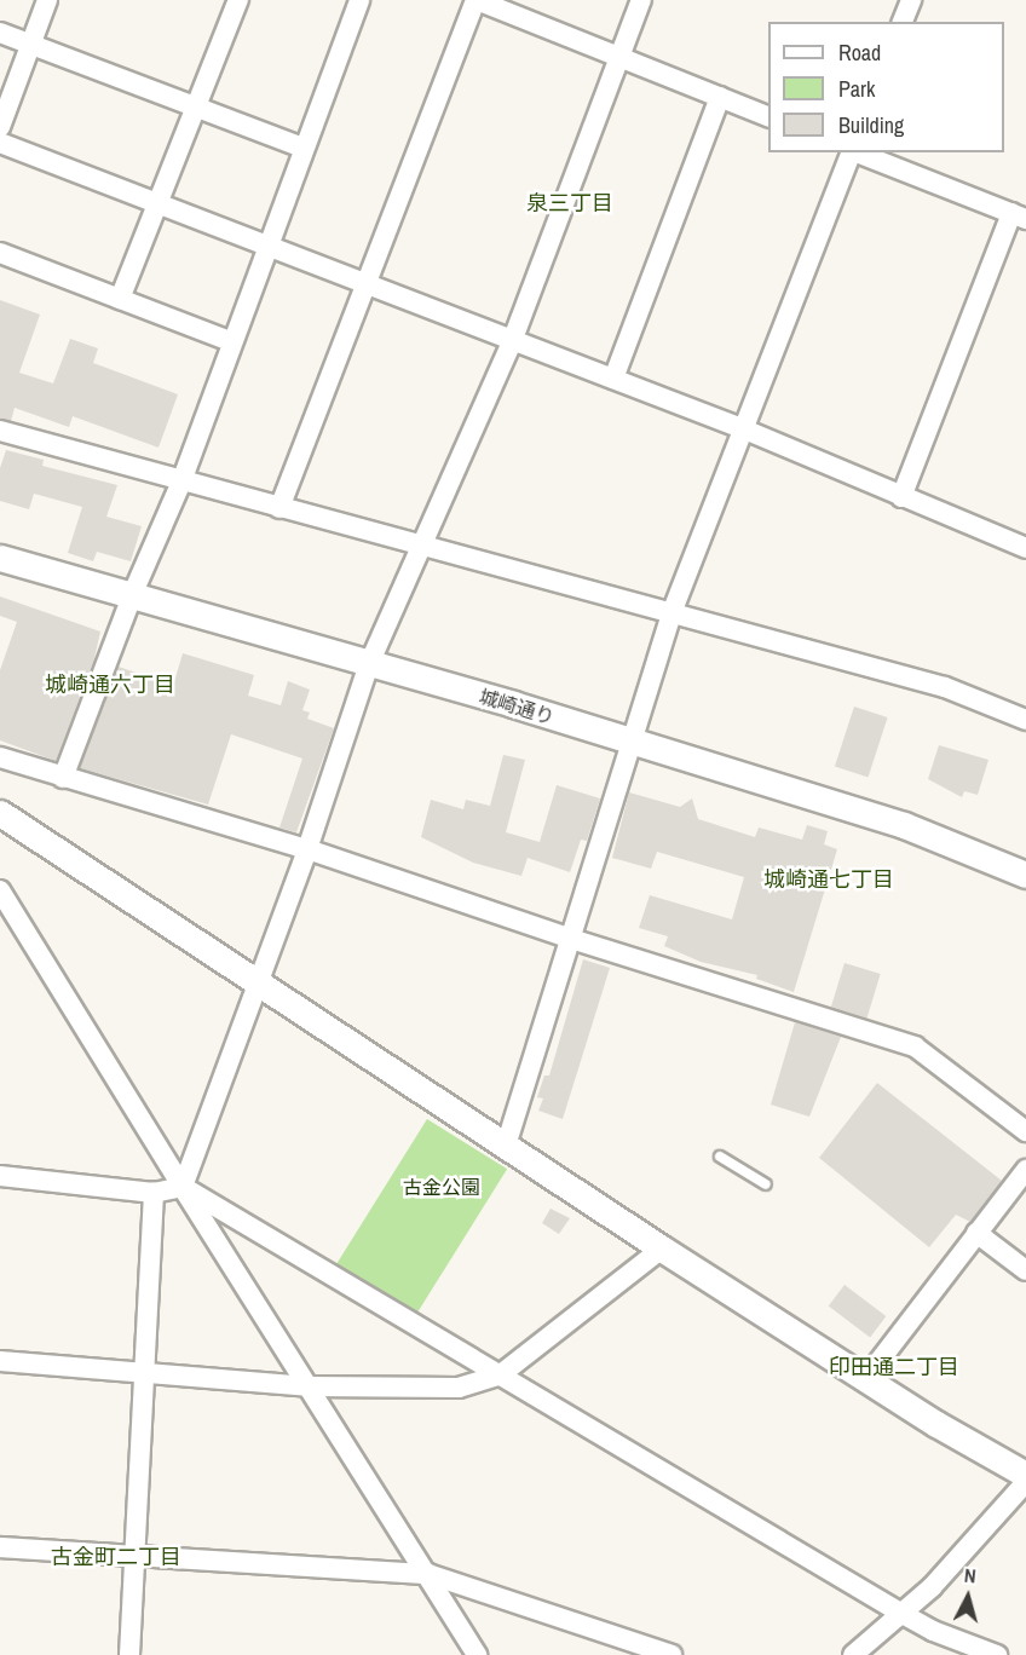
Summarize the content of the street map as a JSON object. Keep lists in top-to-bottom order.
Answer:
{
  "streets": {
    "street": ["城崎通り"]
  },
  "districts": [
    "泉三丁目",
    "城崎通六丁目",
    "城崎通七丁目",
    "印田通二丁目",
    "古金町二丁目"
  ],
  "parks": ["古金公園"],
  "legend": ["Road", "Park", "Building"],
  "north": "top"
}
